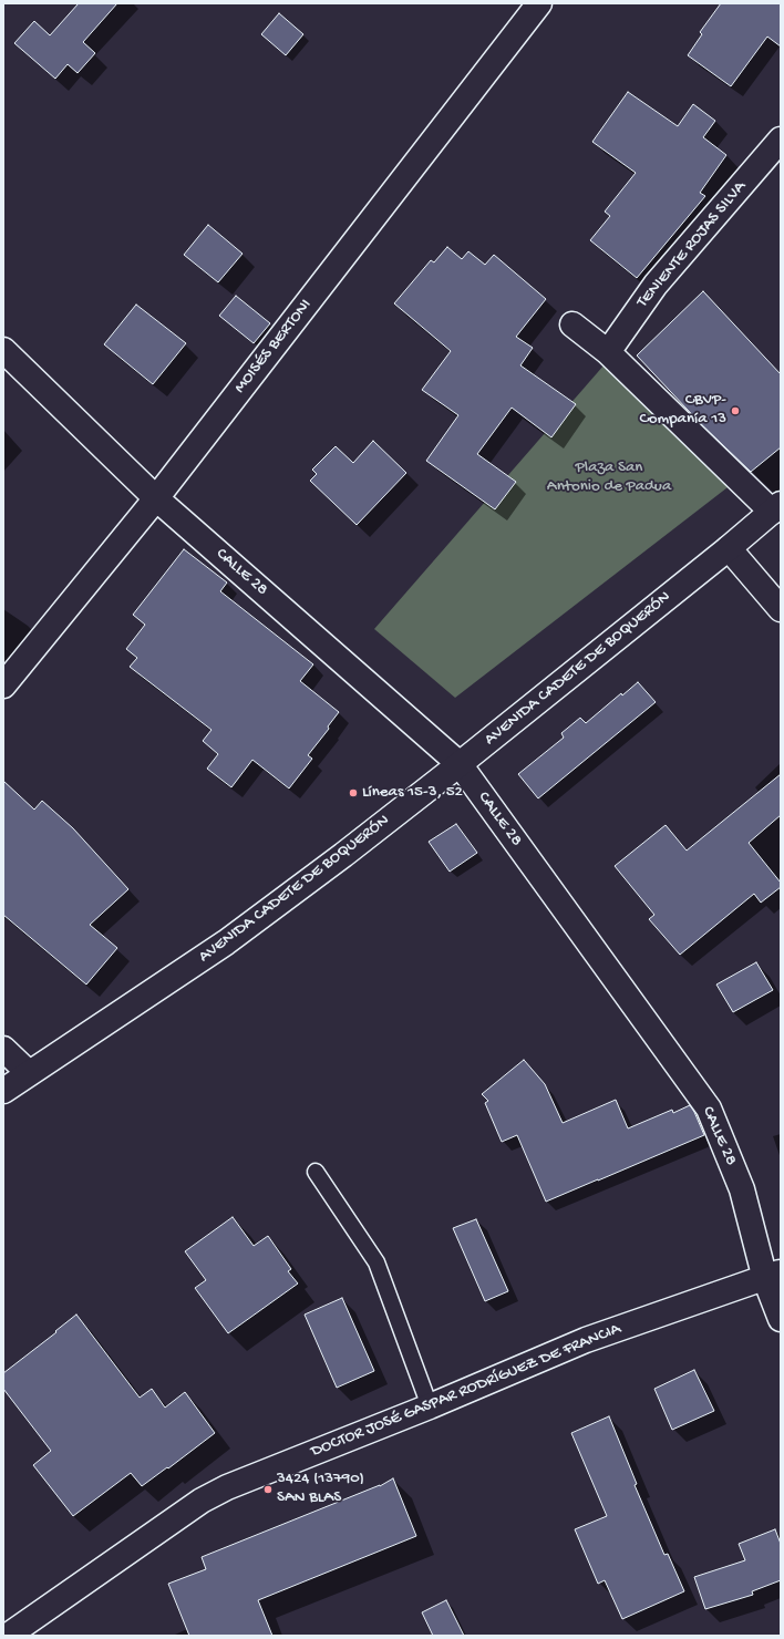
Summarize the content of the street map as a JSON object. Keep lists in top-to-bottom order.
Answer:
{
  "streets": {
    "street": [
      "TENIENTE ROJAS SILVA",
      "MOISÉS BERTONI",
      "CALLE 28",
      "AVENIDA CADETE DE BOQUERÓN",
      "DOCTOR JOSÉ GASPAR RODRÍGUEZ DE FRANCIA"
    ]
  },
  "crossings": [
    ["MOISÉS BERTONI", "CALLE 28"],
    ["CALLE 28", "AVENIDA CADETE DE BOQUERÓN"],
    ["CALLE 28", "DOCTOR JOSÉ GASPAR RODRÍGUEZ DE FRANCIA"]
  ],
  "parks": ["Plaza San Antonio de Padua"],
  "places": ["CBVP- Companía 13", "Líneas 15-3, 52", "3424 (13790) SAN BLAS"]
}
